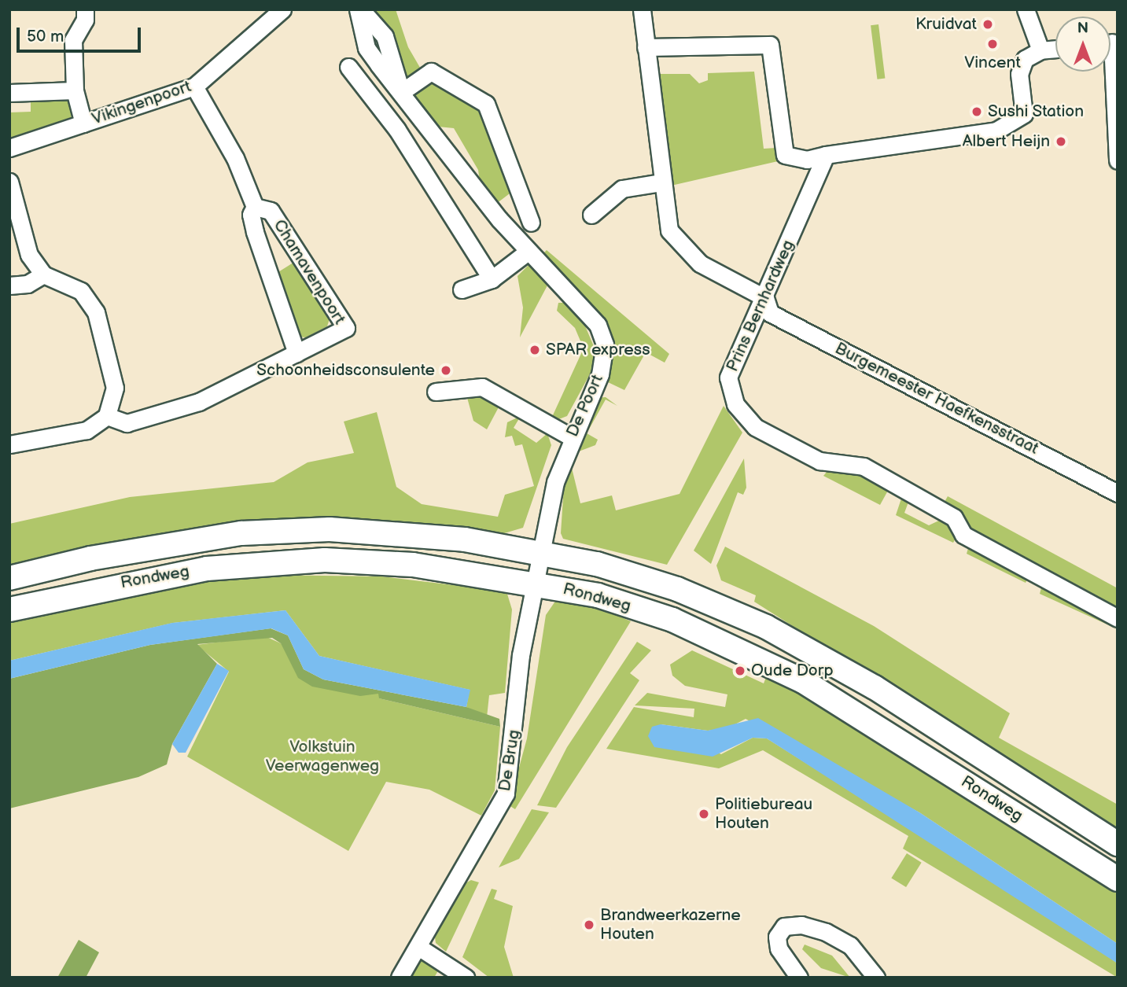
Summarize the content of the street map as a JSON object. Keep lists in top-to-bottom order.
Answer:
{
  "streets": {
    "main road": ["Rondweg"],
    "street": [
      "Vikingenpoort",
      "Chamavenpoort",
      "Prins Bernhardweg",
      "Burgemeester Haefkensstraat",
      "De Poort",
      "De Brug"
    ]
  },
  "crossings": [
    ["Vikingenpoort", "Chamavenpoort"],
    ["Prins Bernhardweg", "Burgemeester Haefkensstraat"],
    ["De Poort", "Rondweg"],
    ["De Poort", "De Brug"],
    ["Rondweg", "De Brug"]
  ],
  "parks": ["Volkstuin Veerwagenweg"],
  "places": [
    "Kruidvat",
    "Vincent",
    "Sushi Station",
    "Albert Heijn",
    "SPAR express",
    "Schoonheidsconsulente",
    "Oude Dorp",
    "Politiebureau Houten",
    "Brandweerkazerne Houten"
  ],
  "scale_bar": "50 m",
  "north": "top"
}
